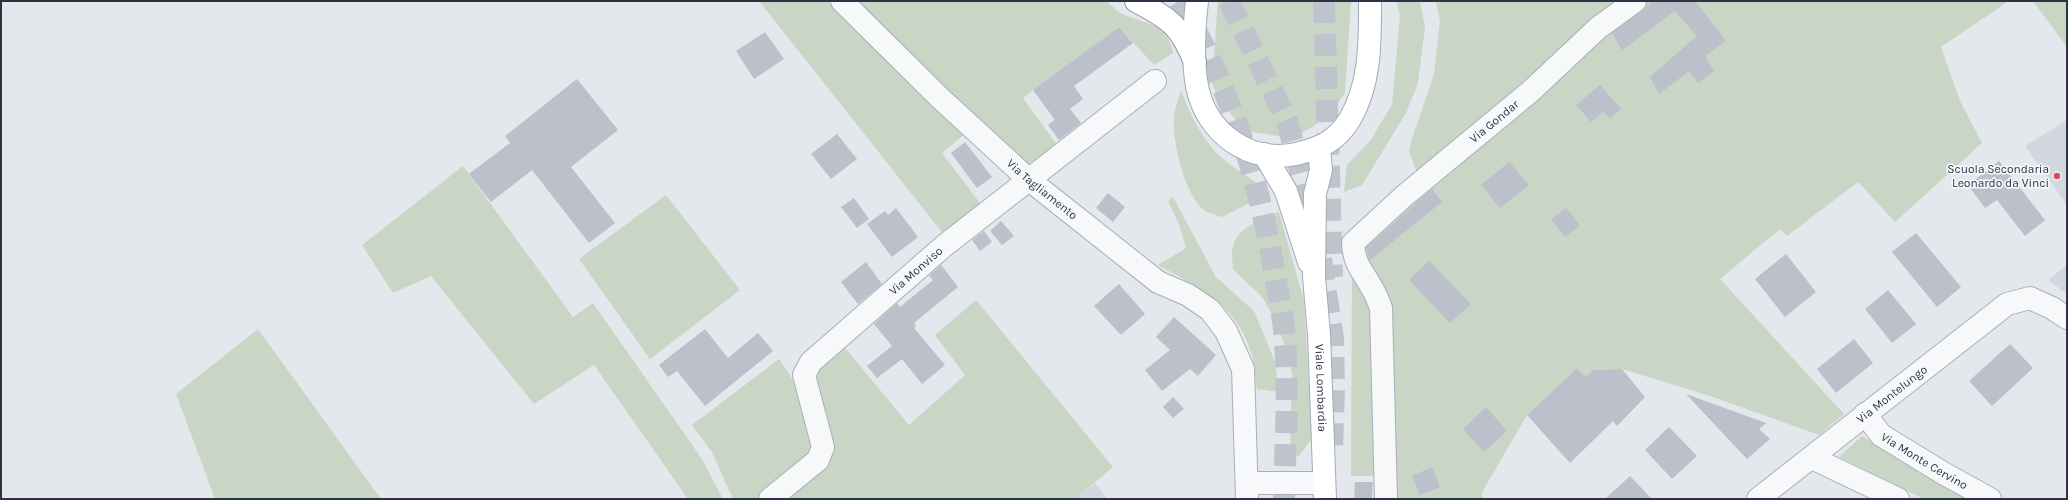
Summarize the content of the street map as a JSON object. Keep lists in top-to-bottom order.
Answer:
{
  "streets": {
    "main road": ["Viale Lombardia"],
    "street": [
      "Via Gondar",
      "Via Tagliamento",
      "Via Monviso",
      "Via Montelungo",
      "Via Monte Cervino"
    ]
  },
  "crossings": [
    ["Via Tagliamento", "Via Monviso"],
    ["Via Montelungo", "Via Monte Cervino"]
  ],
  "places": ["Scuola Secondaria Leonardo da Vinci"]
}
